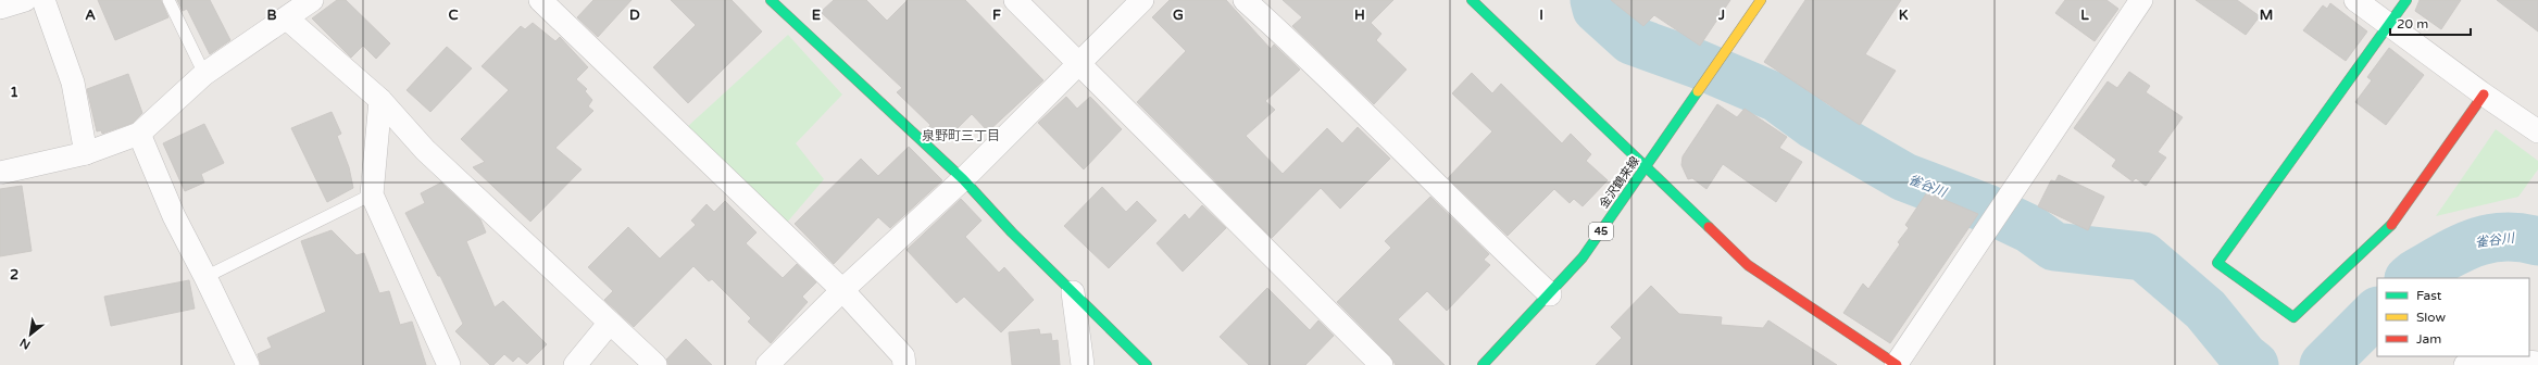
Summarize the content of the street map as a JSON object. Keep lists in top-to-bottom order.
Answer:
{
  "streets": {
    "street": ["金沢鶴来線", "45"]
  },
  "districts": ["泉野町三丁目"],
  "water": ["雀谷川"],
  "legend": ["Fast", "Slow", "Jam"],
  "scale_bar": "20 m",
  "north": "bottom left",
  "grid": {
    "columns": [
      "A",
      "B",
      "C",
      "D",
      "E",
      "F",
      "G",
      "H",
      "I",
      "J",
      "K",
      "L",
      "M"
    ],
    "rows": ["1", "2"]
  }
}
